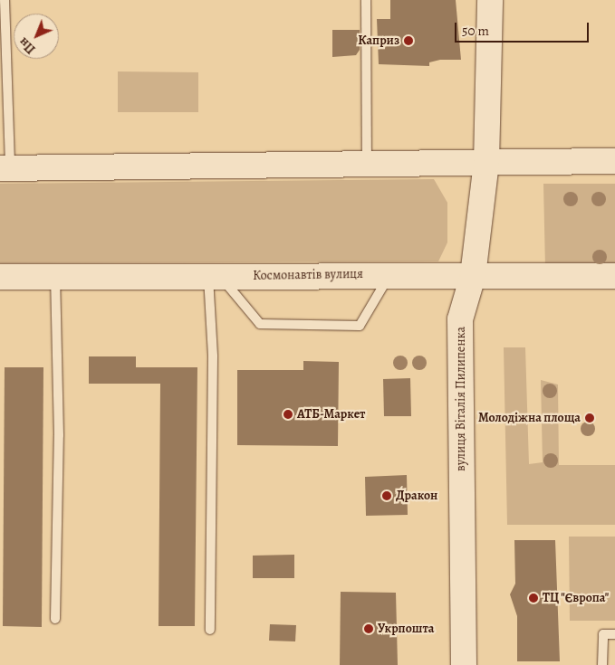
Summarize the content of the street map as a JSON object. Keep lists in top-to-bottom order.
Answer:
{
  "streets": {
    "street": ["Космонавтів вулиця", "вулиця Віталія Пилипенка"]
  },
  "crossings": [
    ["Космонавтів вулиця", "вулиця Віталія Пилипенка"]
  ],
  "places": [
    "Каприз",
    "АТБ-Маркет",
    "Молодіжна площа",
    "Дракон",
    "ТЦ \"Європа\"",
    "Укрпошта"
  ],
  "scale_bar": "50 m",
  "north": "bottom left"
}
